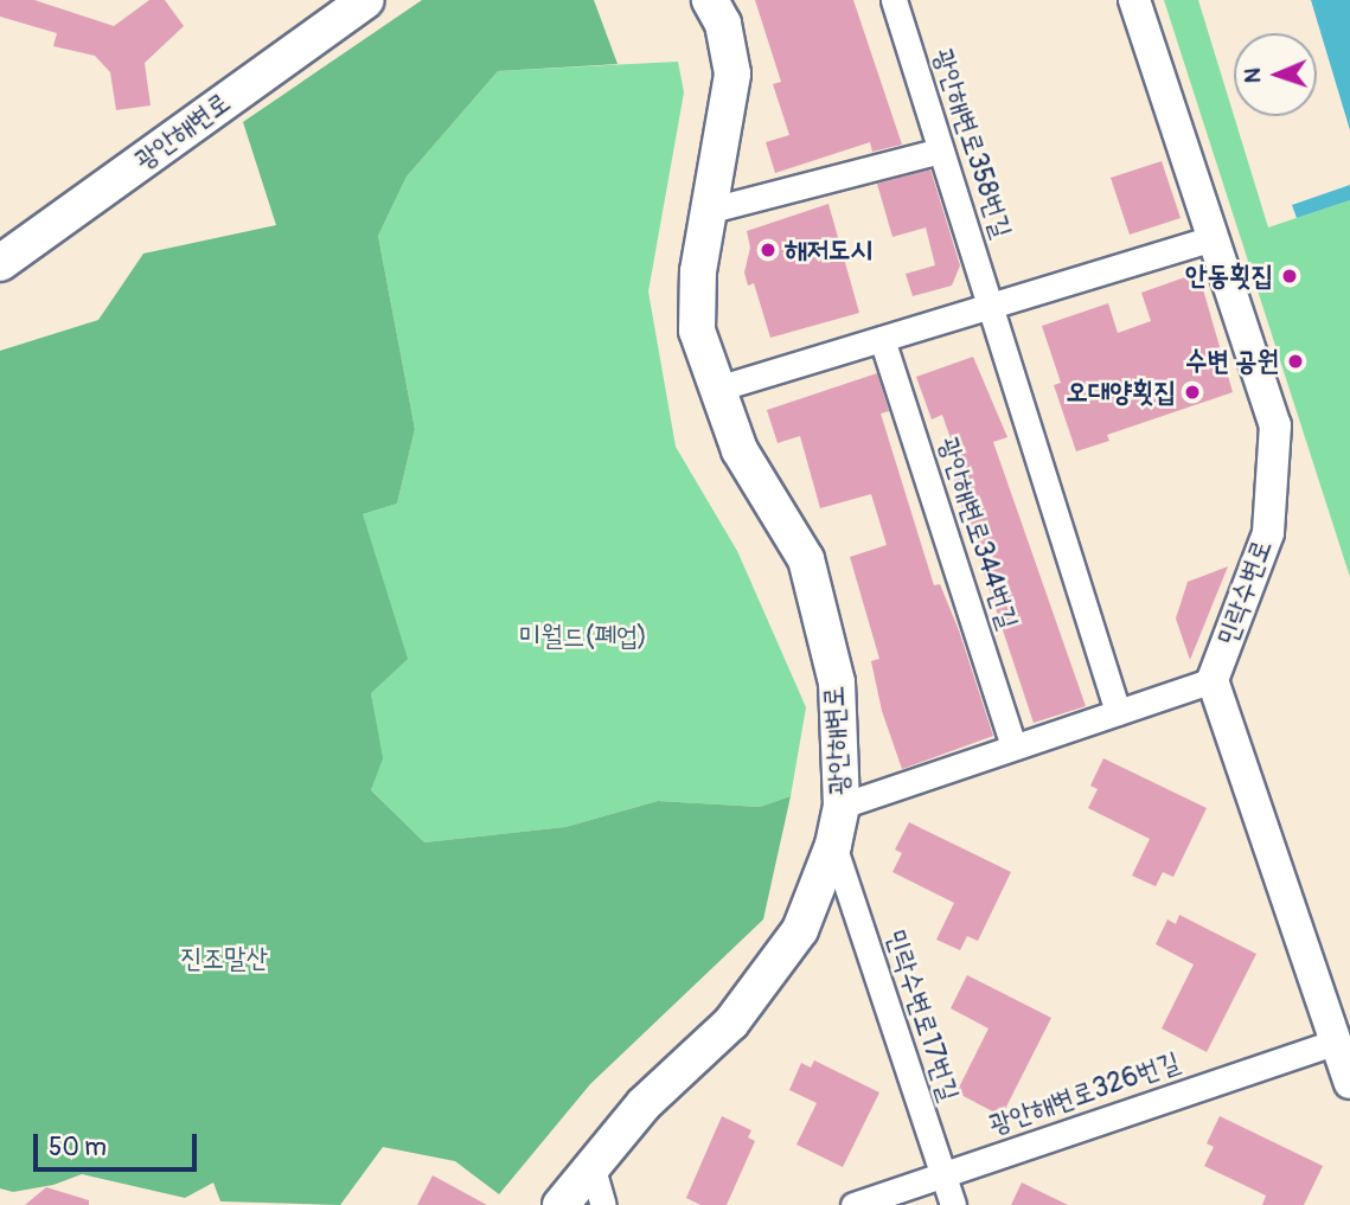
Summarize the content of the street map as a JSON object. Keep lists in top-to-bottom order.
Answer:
{
  "streets": {
    "main road": ["광안해변로"],
    "street": [
      "광안해변로358번길",
      "광안해변로344번길",
      "민락수변로",
      "민락수변로17번길",
      "광안해변로326번길"
    ]
  },
  "crossings": [
    ["광안해변로", "민락수변로17번길"],
    ["민락수변로", "광안해변로326번길"],
    ["민락수변로17번길", "광안해변로326번길"]
  ],
  "parks": ["미월드(폐업)", "진조말산"],
  "places": [
    "해저도시",
    "안동횟집",
    "수변 공원",
    "오대양횟집"
  ],
  "scale_bar": "50 m",
  "north": "left"
}
